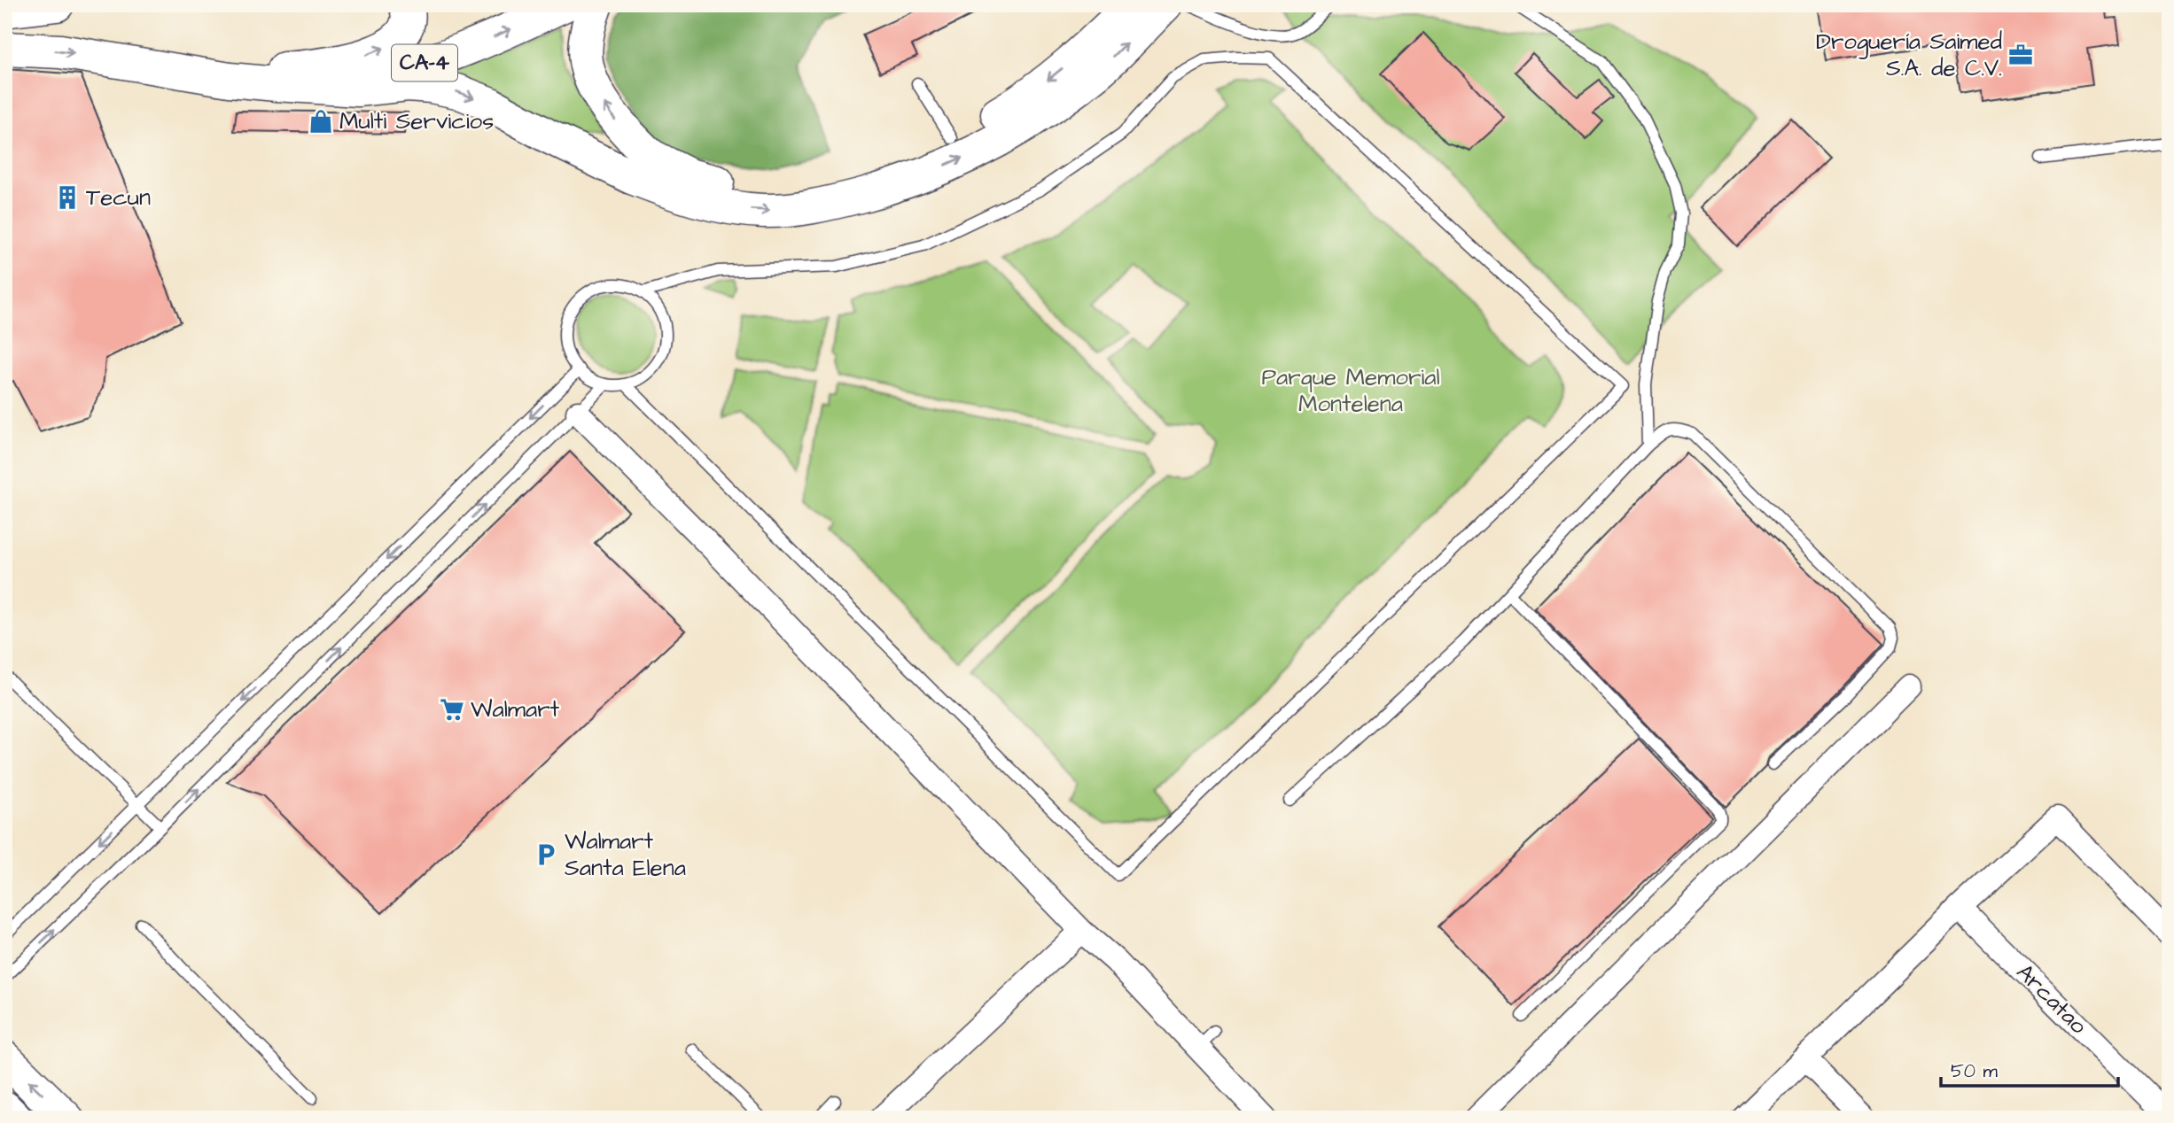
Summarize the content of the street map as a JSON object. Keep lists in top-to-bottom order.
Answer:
{
  "streets": {
    "main road": ["CA-4"],
    "street": ["Arcatao"]
  },
  "parks": ["Parque Memorial Montelena"],
  "places": {
    "office": ["Droguería Saimed S.A. de C.V."],
    "shop": ["Multi Servicios"],
    "building": ["Tecun"],
    "supermarket": ["Walmart"],
    "parking": ["Walmart Santa Elena"]
  },
  "scale_bar": "50 m"
}
